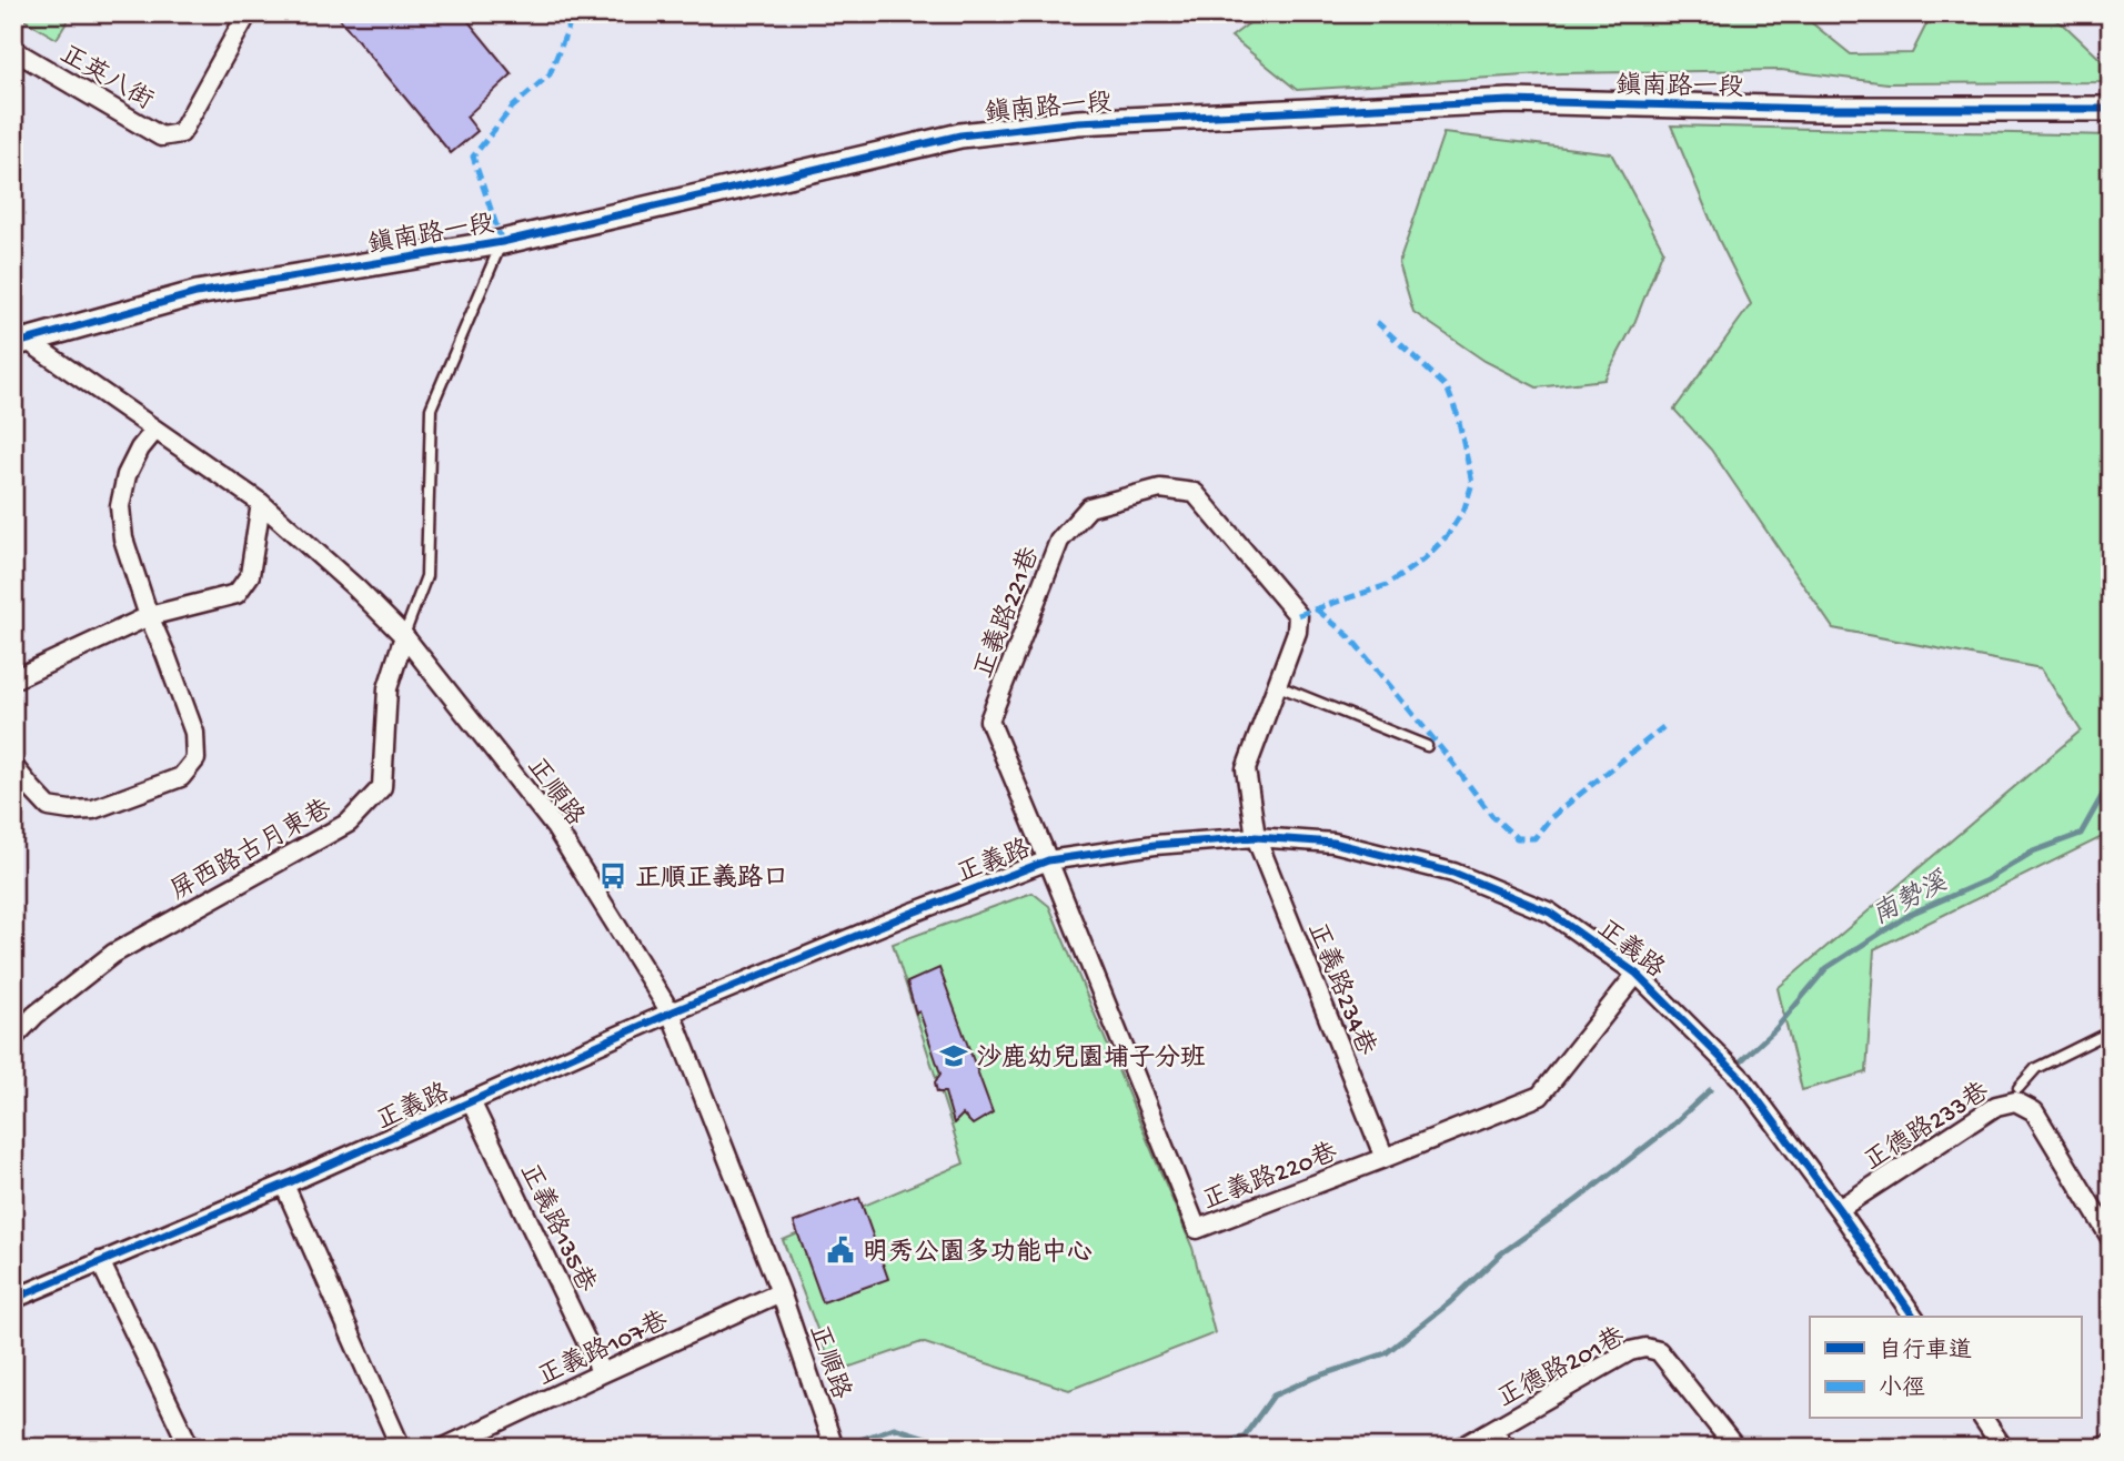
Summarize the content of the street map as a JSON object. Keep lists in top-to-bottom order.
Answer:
{
  "streets": {
    "street": [
      "正英八街",
      "鎮南路一段",
      "正義路221巷",
      "正順路",
      "屏西路古月東巷",
      "正義路",
      "正義路234巷",
      "正德路233巷",
      "正義路220巷",
      "正義路135巷",
      "正義路107巷",
      "正德路201巷"
    ]
  },
  "crossings": [
    ["鎮南路一段", "正順路"],
    ["正義路221巷", "正義路"],
    ["正義路221巷", "正義路234巷"],
    ["正義路221巷", "正義路220巷"],
    ["正順路", "屏西路古月東巷"],
    ["正順路", "正義路"],
    ["正順路", "正義路107巷"],
    ["正義路", "正義路234巷"],
    ["正義路", "正德路233巷"],
    ["正義路", "正義路220巷"],
    ["正義路", "正義路135巷"],
    ["正義路234巷", "正義路220巷"],
    ["正義路135巷", "正義路107巷"]
  ],
  "water": ["南勢溪"],
  "places": {
    "bus stop": ["正順正義路口"],
    "school or university": ["沙鹿幼兒園埔子分班"],
    "public building": ["明秀公園多功能中心"]
  },
  "legend": ["自行車道", "小徑"]
}
